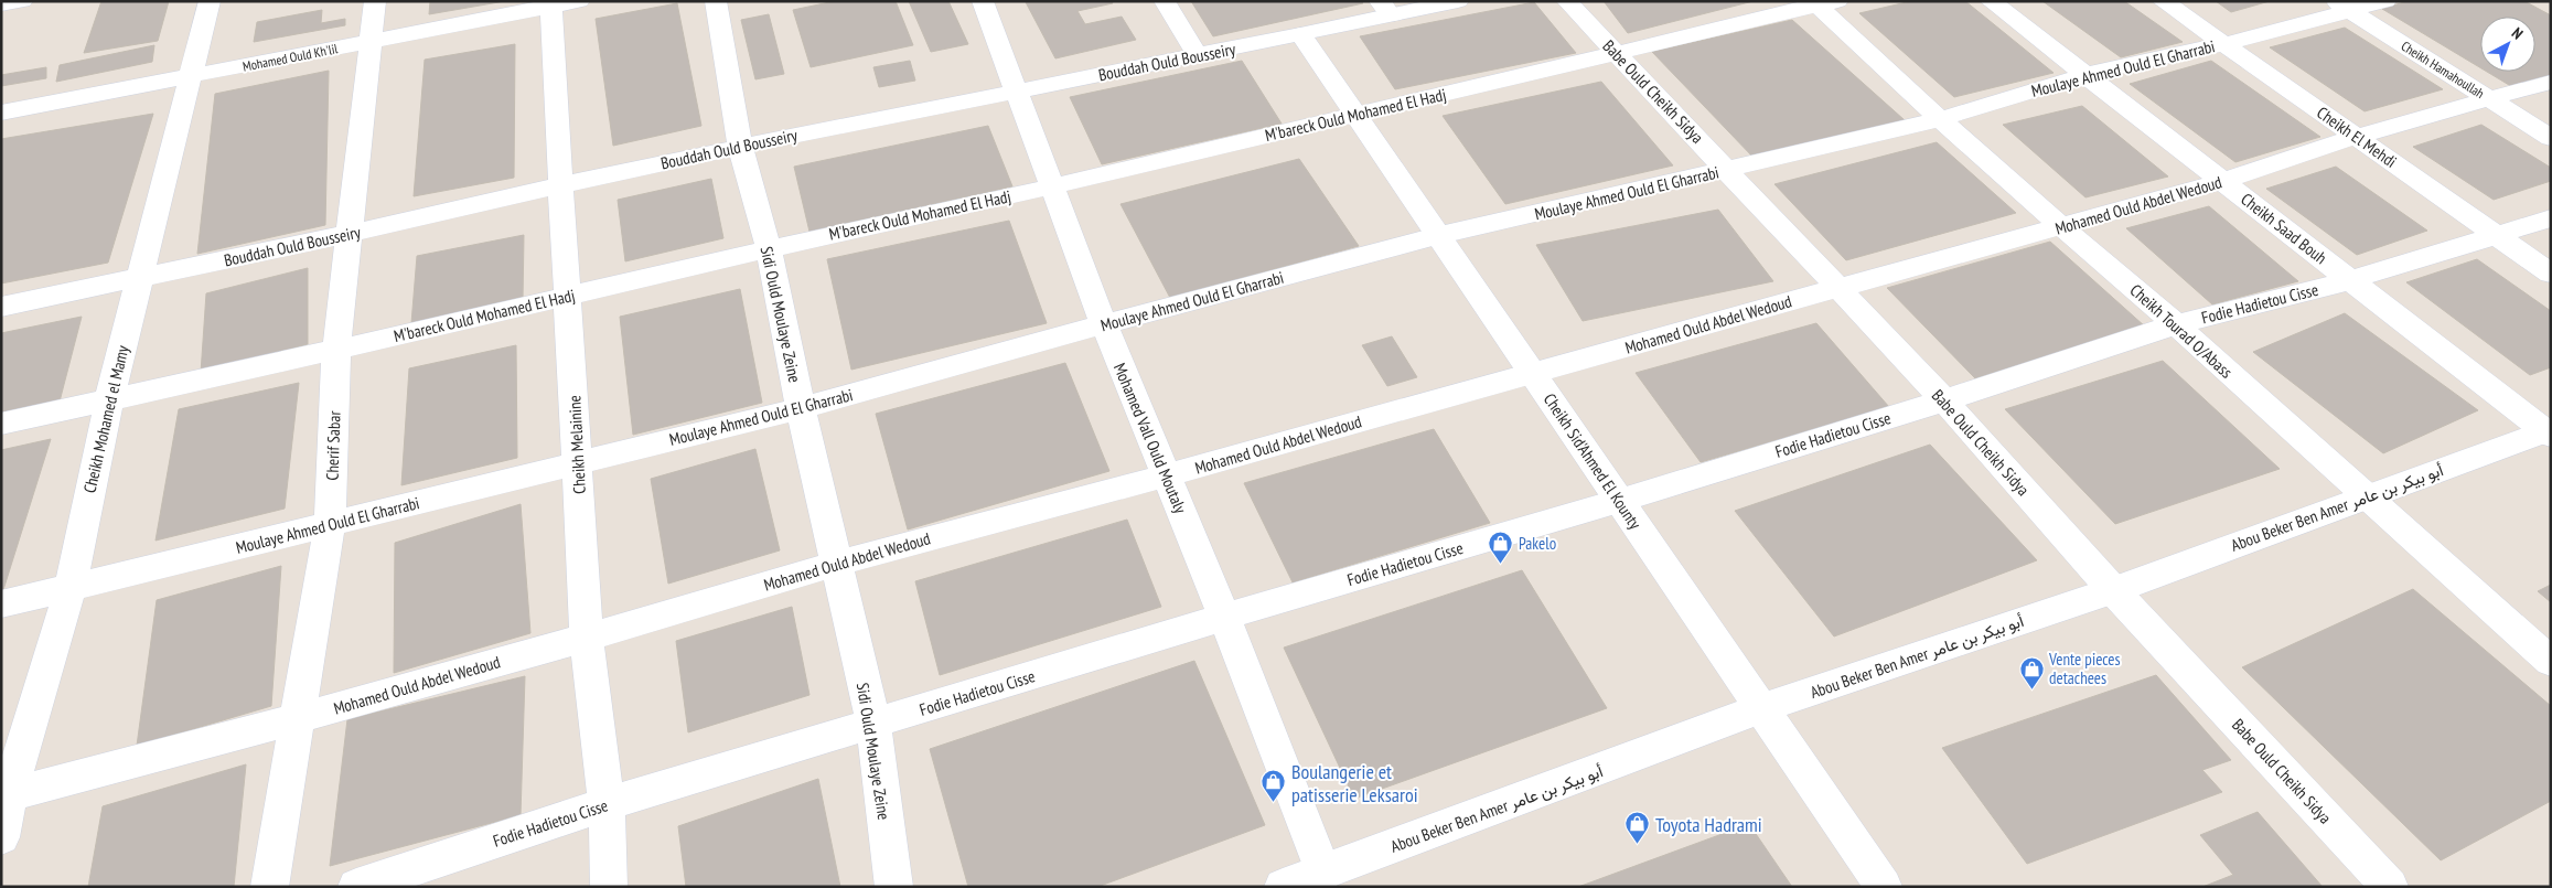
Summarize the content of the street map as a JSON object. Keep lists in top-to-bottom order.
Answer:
{
  "streets": {
    "street": [
      "Mohamed Ould Kh'lil",
      "Bouddah Ould Bousseiry",
      "Moulaye Ahmed Ould El Gharrabi",
      "Cheikh Hamahoullah",
      "Babe Ould Cheikh Sidya",
      "M'bareck Ould Mohamed El Hadj",
      "Cheikh El Mehdi",
      "Mohamed Ould Abdel Wedoud",
      "Cheikh Saad Bouh",
      "Fodie Hadietou Cisse",
      "Sidi Ould Moulaye Zeine",
      "Cheikh Tourad O/Abass",
      "Cheikh Mohamed el Mamy",
      "Mohamed Vall Ould Moutaly",
      "Cheikh Melainine",
      "Cherif Sabar",
      "Cheikh Sid'Ahmed El Kounty",
      "Abou Beker Ben Amer أبو بيكر بن عامر"
    ]
  },
  "crossings": [
    ["Mohamed Ould Kh'lil", "Cheikh Mohamed el Mamy"],
    ["Mohamed Ould Kh'lil", "Cheikh Melainine"],
    ["Mohamed Ould Kh'lil", "Cherif Sabar"],
    ["Bouddah Ould Bousseiry", "Sidi Ould Moulaye Zeine"],
    ["Bouddah Ould Bousseiry", "Cheikh Mohamed el Mamy"],
    ["Bouddah Ould Bousseiry", "Mohamed Vall Ould Moutaly"],
    ["Bouddah Ould Bousseiry", "Cheikh Melainine"],
    ["Bouddah Ould Bousseiry", "Cherif Sabar"],
    ["Bouddah Ould Bousseiry", "Cheikh Sid'Ahmed El Kounty"],
    ["Moulaye Ahmed Ould El Gharrabi", "Cheikh Hamahoullah"],
    ["Moulaye Ahmed Ould El Gharrabi", "Babe Ould Cheikh Sidya"],
    ["Moulaye Ahmed Ould El Gharrabi", "Cheikh El Mehdi"],
    ["Moulaye Ahmed Ould El Gharrabi", "Cheikh Saad Bouh"],
    ["Moulaye Ahmed Ould El Gharrabi", "Sidi Ould Moulaye Zeine"],
    ["Moulaye Ahmed Ould El Gharrabi", "Cheikh Tourad O/Abass"],
    ["Moulaye Ahmed Ould El Gharrabi", "Cheikh Mohamed el Mamy"],
    ["Moulaye Ahmed Ould El Gharrabi", "Mohamed Vall Ould Moutaly"],
    ["Moulaye Ahmed Ould El Gharrabi", "Cheikh Melainine"],
    ["Moulaye Ahmed Ould El Gharrabi", "Cherif Sabar"],
    ["Moulaye Ahmed Ould El Gharrabi", "Cheikh Sid'Ahmed El Kounty"],
    ["Cheikh Hamahoullah", "Mohamed Ould Abdel Wedoud"],
    ["Babe Ould Cheikh Sidya", "M'bareck Ould Mohamed El Hadj"],
    ["Babe Ould Cheikh Sidya", "Mohamed Ould Abdel Wedoud"],
    ["Babe Ould Cheikh Sidya", "Fodie Hadietou Cisse"],
    ["Babe Ould Cheikh Sidya", "Abou Beker Ben Amer أبو بيكر بن عامر"],
    ["M'bareck Ould Mohamed El Hadj", "Sidi Ould Moulaye Zeine"],
    ["M'bareck Ould Mohamed El Hadj", "Cheikh Tourad O/Abass"],
    ["M'bareck Ould Mohamed El Hadj", "Cheikh Mohamed el Mamy"],
    ["M'bareck Ould Mohamed El Hadj", "Mohamed Vall Ould Moutaly"],
    ["M'bareck Ould Mohamed El Hadj", "Cheikh Melainine"],
    ["M'bareck Ould Mohamed El Hadj", "Cherif Sabar"],
    ["M'bareck Ould Mohamed El Hadj", "Cheikh Sid'Ahmed El Kounty"],
    ["Cheikh El Mehdi", "Mohamed Ould Abdel Wedoud"],
    ["Cheikh El Mehdi", "Fodie Hadietou Cisse"],
    ["Mohamed Ould Abdel Wedoud", "Cheikh Saad Bouh"],
    ["Mohamed Ould Abdel Wedoud", "Sidi Ould Moulaye Zeine"],
    ["Mohamed Ould Abdel Wedoud", "Cheikh Tourad O/Abass"],
    ["Mohamed Ould Abdel Wedoud", "Cheikh Mohamed el Mamy"],
    ["Mohamed Ould Abdel Wedoud", "Mohamed Vall Ould Moutaly"],
    ["Mohamed Ould Abdel Wedoud", "Cheikh Melainine"],
    ["Mohamed Ould Abdel Wedoud", "Cherif Sabar"],
    ["Mohamed Ould Abdel Wedoud", "Cheikh Sid'Ahmed El Kounty"],
    ["Cheikh Saad Bouh", "Fodie Hadietou Cisse"],
    ["Cheikh Saad Bouh", "Abou Beker Ben Amer أبو بيكر بن عامر"],
    ["Fodie Hadietou Cisse", "Sidi Ould Moulaye Zeine"],
    ["Fodie Hadietou Cisse", "Cheikh Tourad O/Abass"],
    ["Fodie Hadietou Cisse", "Mohamed Vall Ould Moutaly"],
    ["Fodie Hadietou Cisse", "Cheikh Melainine"],
    ["Fodie Hadietou Cisse", "Cheikh Sid'Ahmed El Kounty"],
    ["Cheikh Tourad O/Abass", "Abou Beker Ben Amer أبو بيكر بن عامر"],
    ["Mohamed Vall Ould Moutaly", "Abou Beker Ben Amer أبو بيكر بن عامر"],
    ["Cheikh Sid'Ahmed El Kounty", "Abou Beker Ben Amer أبو بيكر بن عامر"]
  ],
  "places": {
    "shop": [
      "Pakelo",
      "Vente pieces detachees",
      "Boulangerie et patisserie Leksaroi",
      "Toyota Hadrami"
    ]
  },
  "north": "top right"
}
